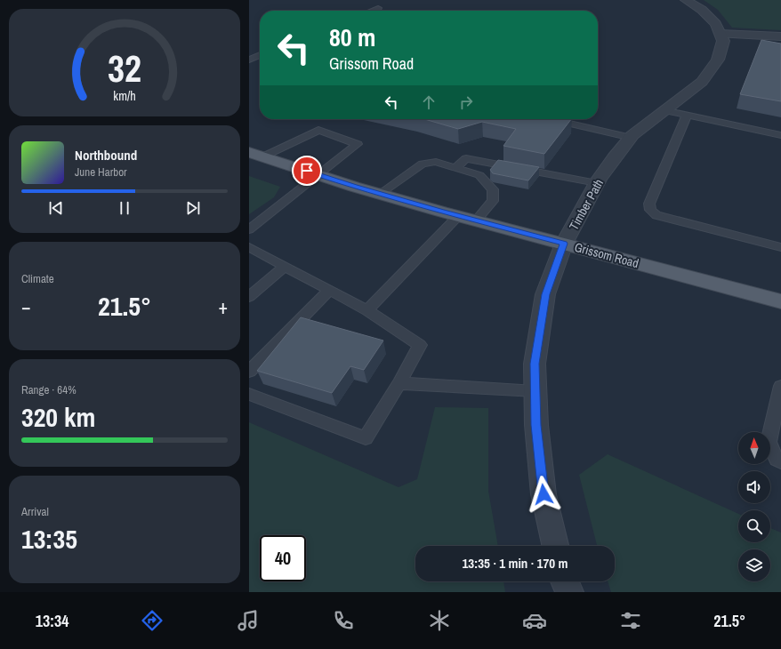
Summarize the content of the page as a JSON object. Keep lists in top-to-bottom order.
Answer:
{
  "streets": {
    "main road": ["Grissom Road"],
    "street": ["Timber Path"]
  },
  "crossings": [
    ["Timber Path", "Grissom Road"]
  ],
  "north": "top",
  "page": {
    "turn": ["80 m", "Grissom Road"],
    "song": ["Northbound", "June Harbor"],
    "tile": [
      "Climate",
      ["Range · 64%", "320 km"],
      ["Arrival", "13:35"]
    ],
    "heat": ["−", "21.5°", "+"],
    "limit": "40",
    "trip": "13:35 · 1 min · 170 m",
    "tabs": ["13:34", "21.5°"],
    "gauge": ["32", "km/h"]
  }
}
